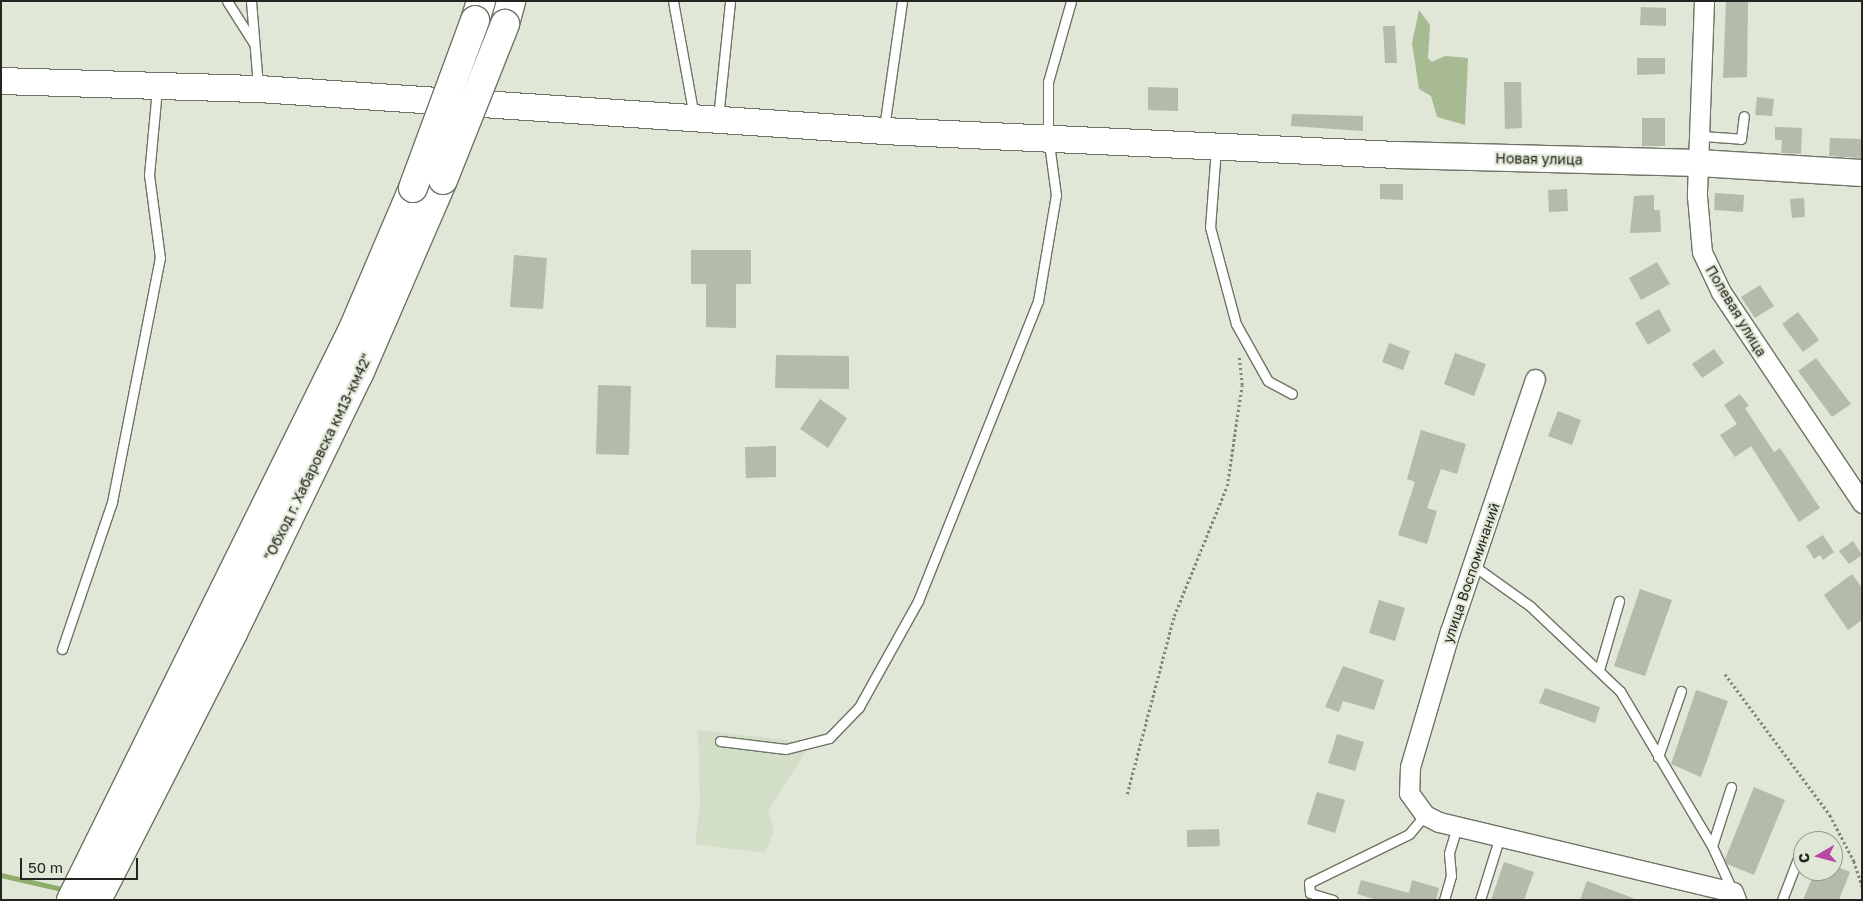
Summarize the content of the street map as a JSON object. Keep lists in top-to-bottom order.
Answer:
{
  "streets": {
    "highway": ["\"Обход г. Хабаровска км13-км42\""],
    "main road": ["Новая улица"],
    "street": ["Полевая улица", "улица Воспоминаний"]
  },
  "crossings": [
    ["Новая улица", "Полевая улица"]
  ],
  "scale_bar": "50 m",
  "north": "left"
}
